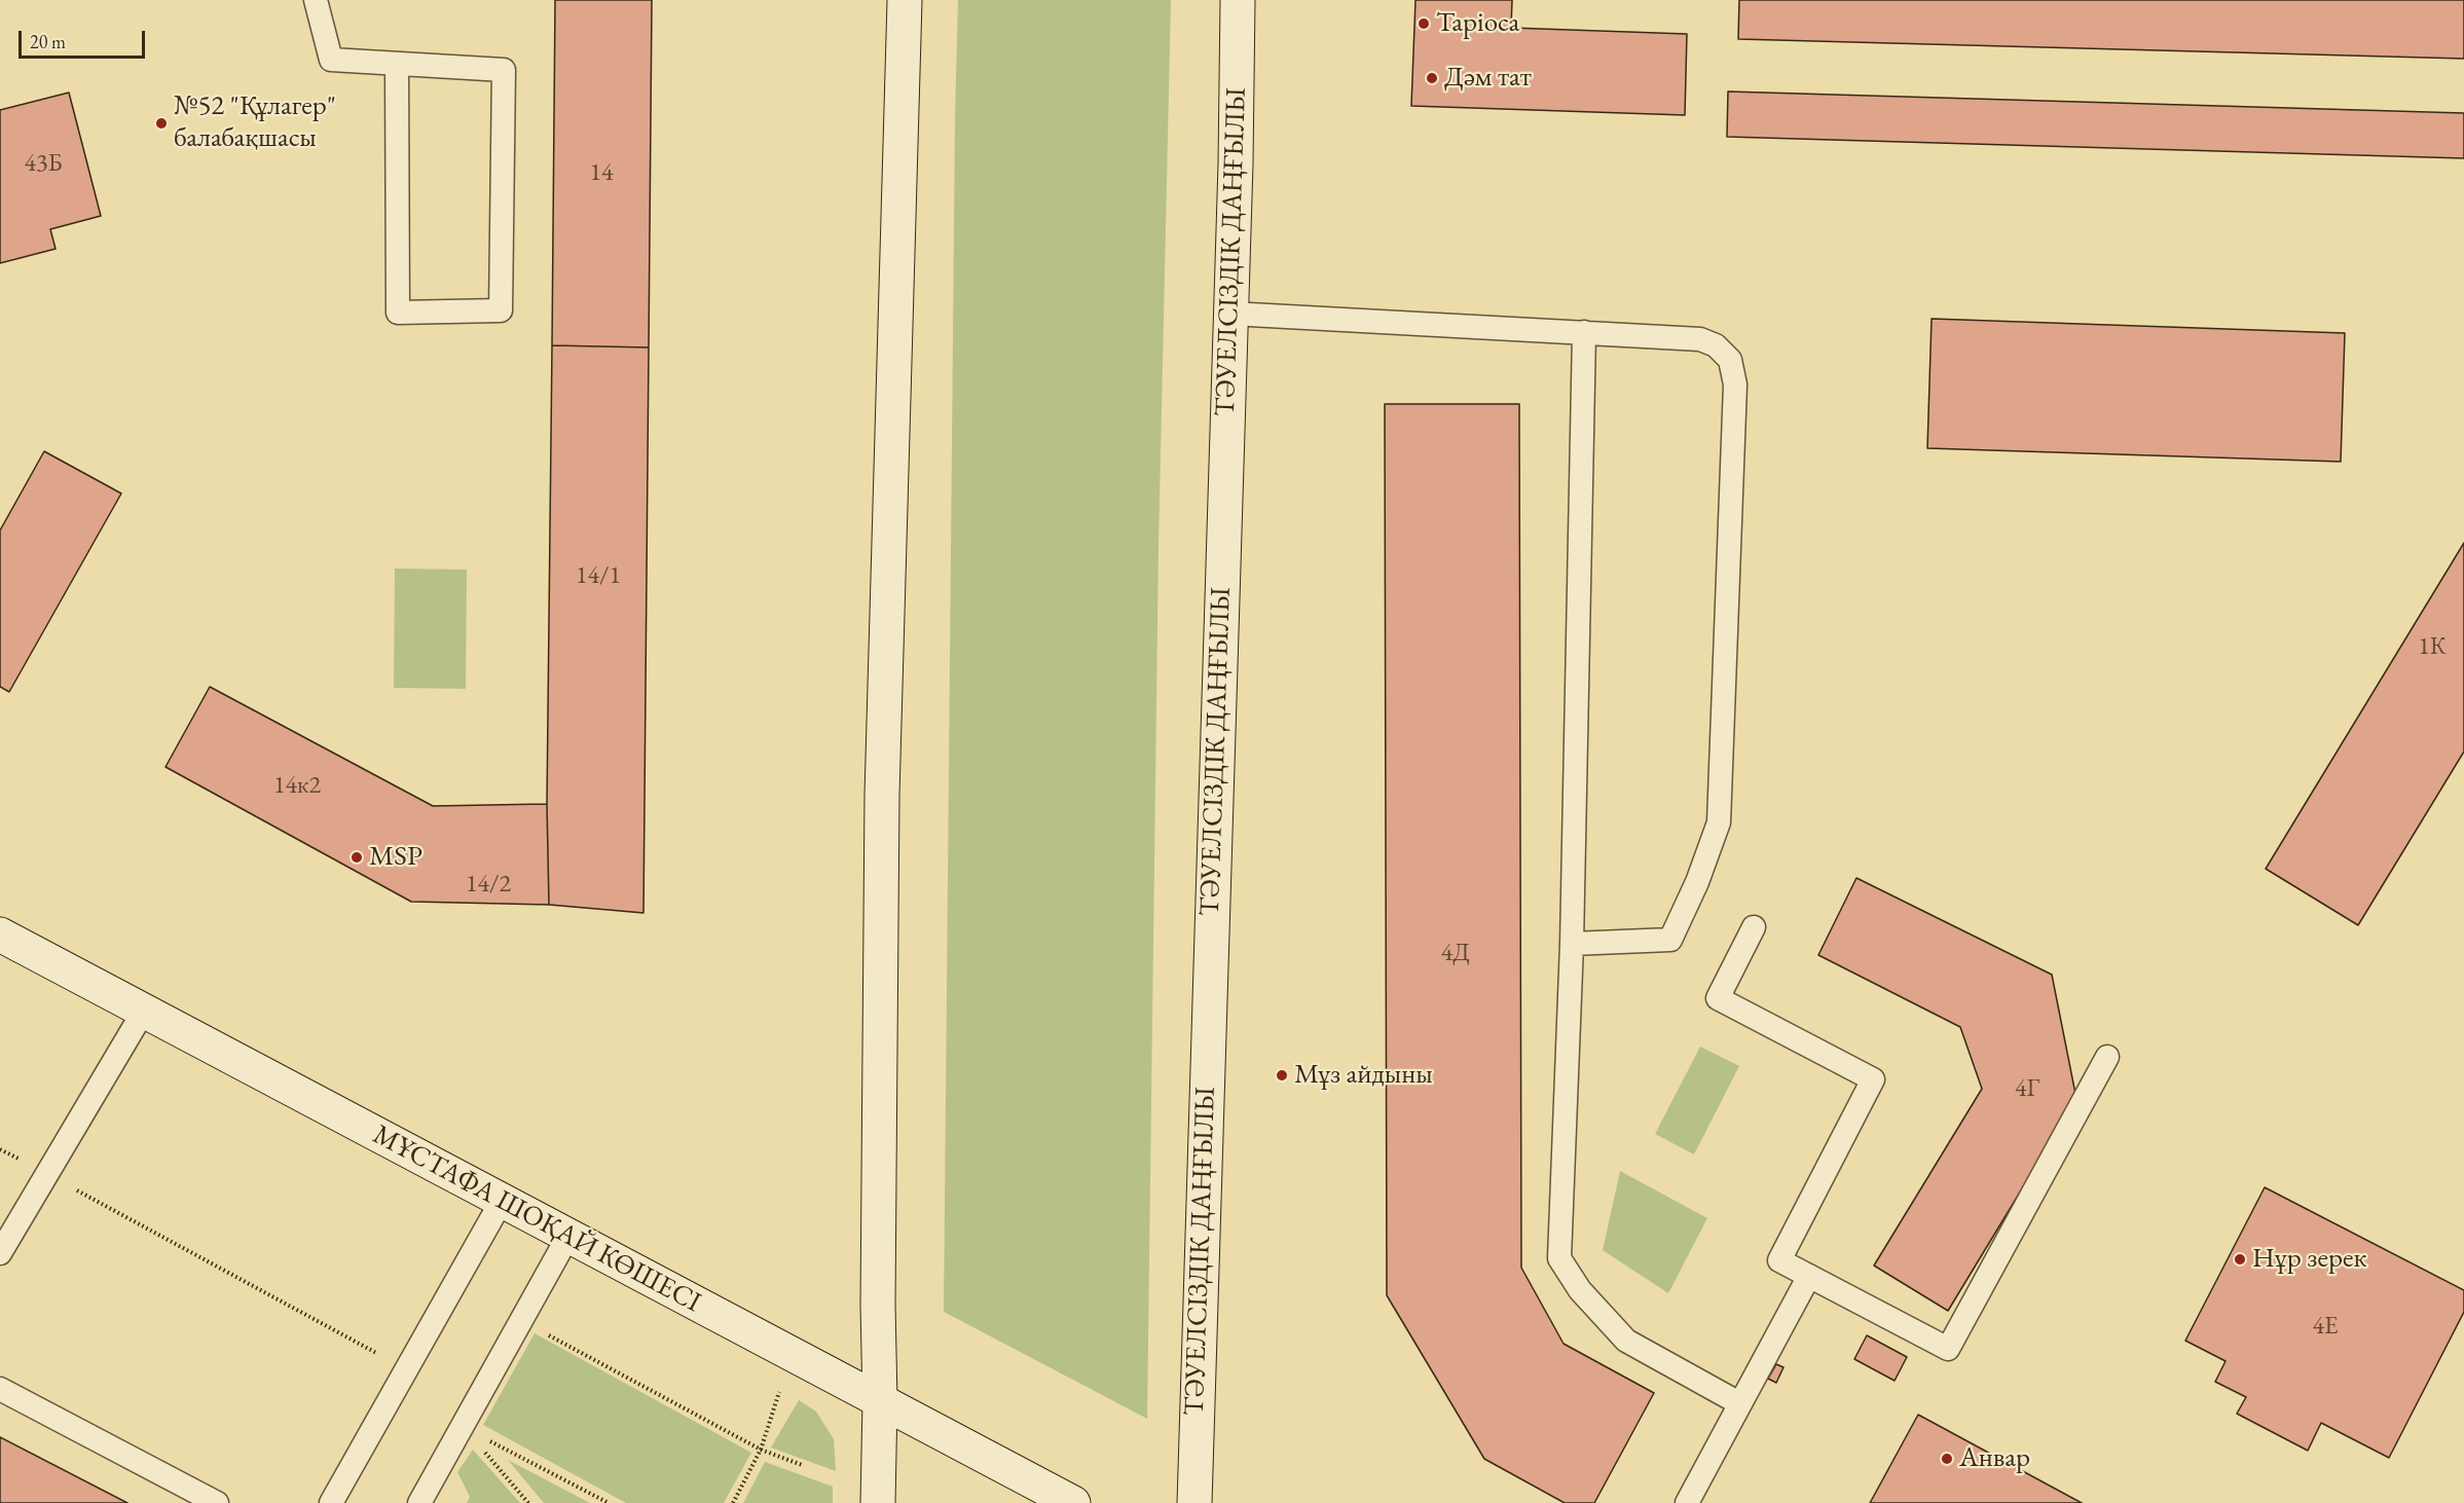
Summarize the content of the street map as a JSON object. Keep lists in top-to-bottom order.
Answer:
{
  "streets": {
    "street": ["ТӘУЕЛСІЗДІК ДАҢҒЫЛЫ", "МҰСТАФА ШОҚАЙ КӨШЕСІ"]
  },
  "places": [
    "Tapioca",
    "Дәм тат",
    "№52 \"Құлагер\" балабақшасы",
    "MSP",
    "Мұз айдыны",
    "Нұр зерек",
    "Анвар"
  ],
  "house_numbers": [
    "43Б",
    "14",
    "14/1",
    "1К",
    "14к2",
    "14/2",
    "4Д",
    "4Г",
    "4Е"
  ],
  "scale_bar": "20 m"
}
